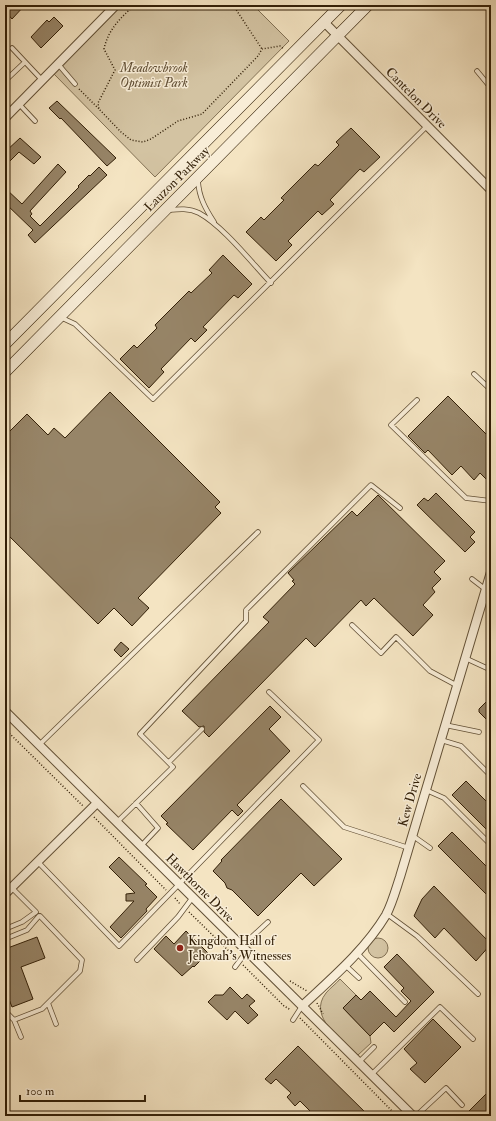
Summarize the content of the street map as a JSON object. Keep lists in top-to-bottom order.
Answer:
{
  "streets": {
    "main road": ["Lauzon Parkway"],
    "street": ["Cantelon Drive", "Kew Drive", "Hawthorne Drive"]
  },
  "crossings": [
    ["Cantelon Drive", "Lauzon Parkway"],
    ["Kew Drive", "Hawthorne Drive"]
  ],
  "parks": ["Meadowbrook Optimist Park"],
  "places": ["Kingdom Hall of Jehovah's Witnesses"],
  "scale_bar": "100 m"
}
